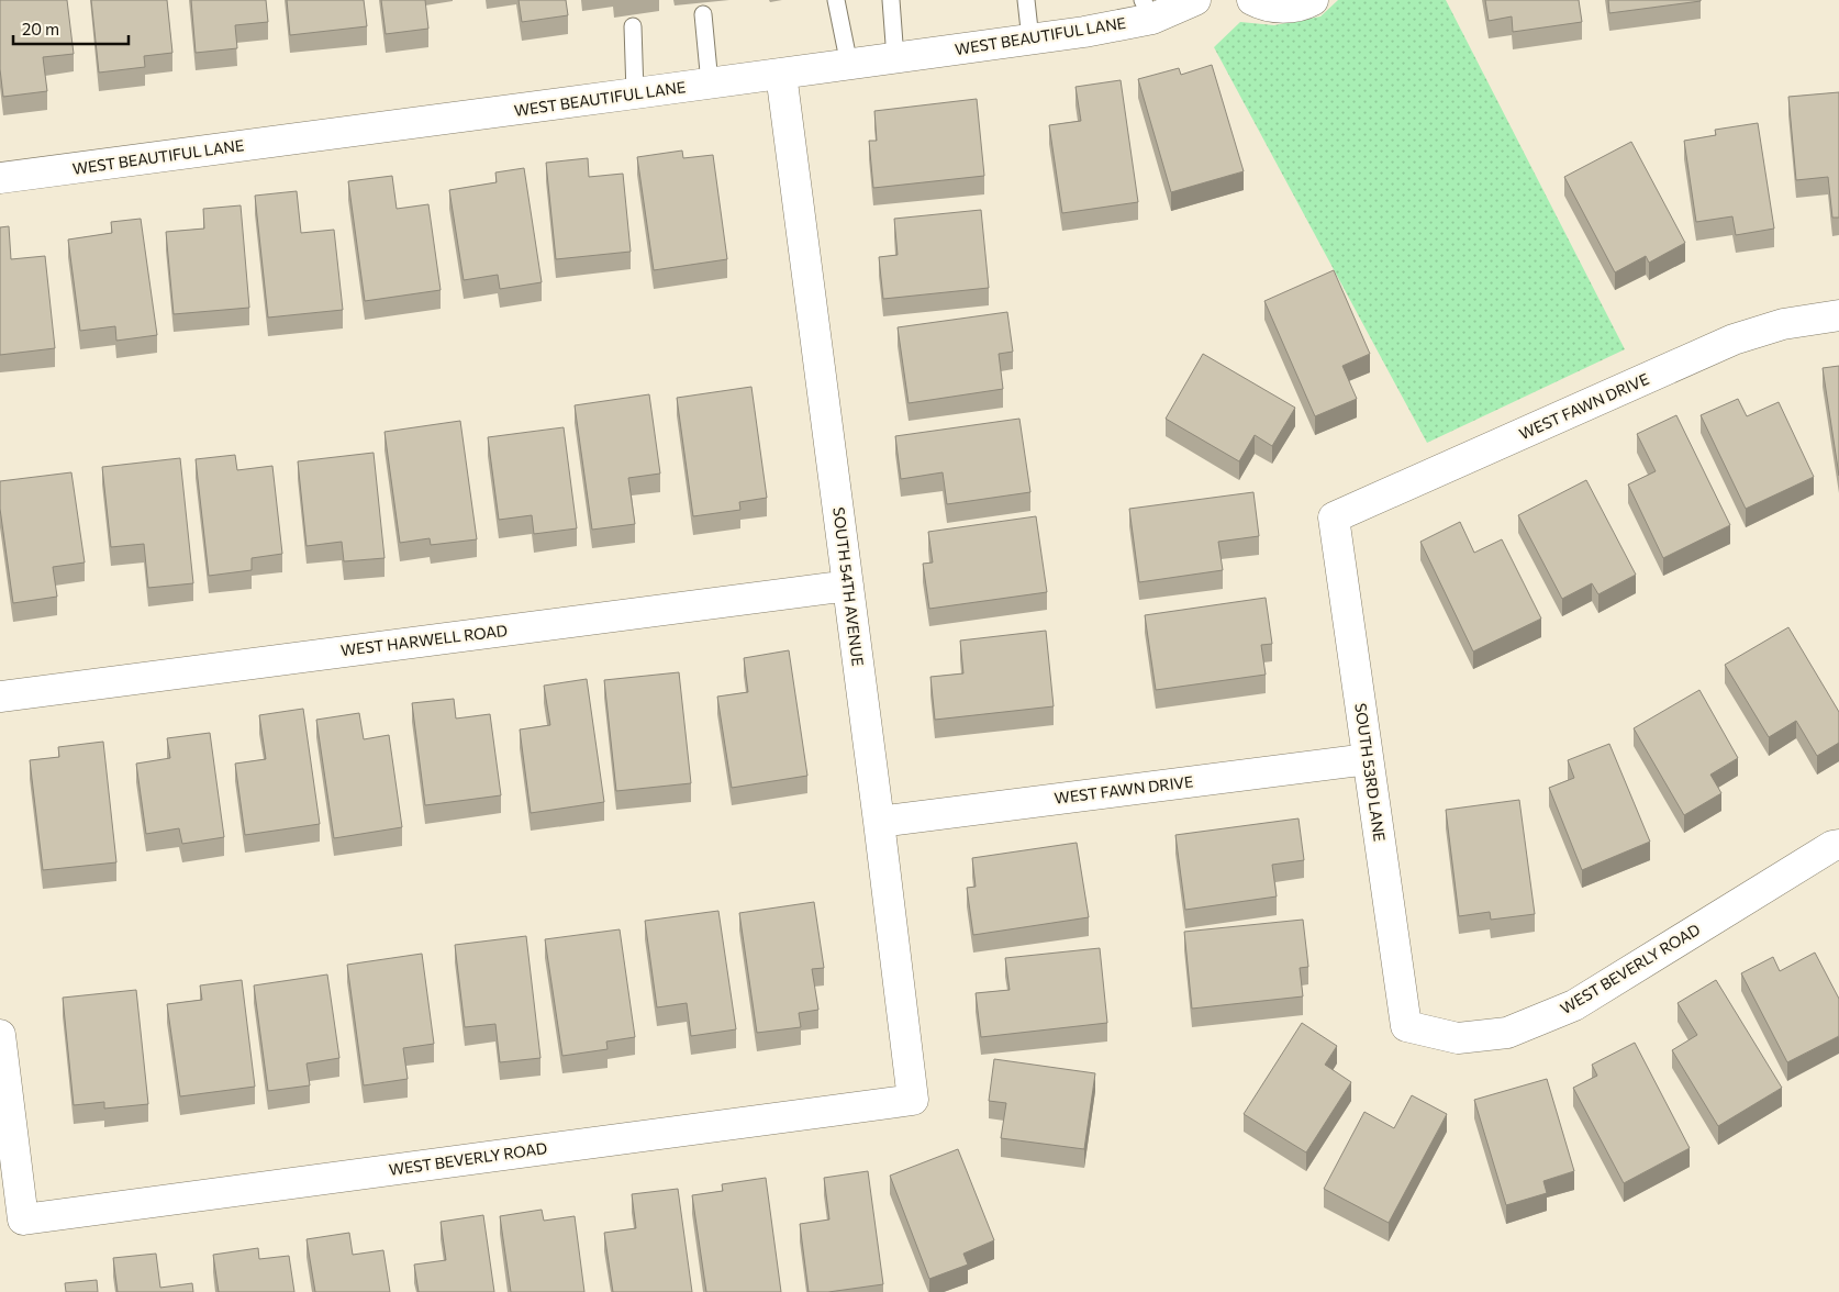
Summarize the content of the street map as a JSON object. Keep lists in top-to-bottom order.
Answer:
{
  "streets": {
    "street": [
      "WEST BEAUTIFUL LANE",
      "WEST FAWN DRIVE",
      "SOUTH 54TH AVENUE",
      "WEST HARWELL ROAD",
      "SOUTH 53RD LANE",
      "WEST BEVERLY ROAD"
    ]
  },
  "crossings": [
    ["WEST BEAUTIFUL LANE", "SOUTH 54TH AVENUE"],
    ["WEST FAWN DRIVE", "SOUTH 54TH AVENUE"],
    ["WEST FAWN DRIVE", "SOUTH 53RD LANE"],
    ["SOUTH 54TH AVENUE", "WEST HARWELL ROAD"],
    ["SOUTH 54TH AVENUE", "WEST BEVERLY ROAD"],
    ["SOUTH 53RD LANE", "WEST BEVERLY ROAD"]
  ],
  "scale_bar": "20 m"
}
